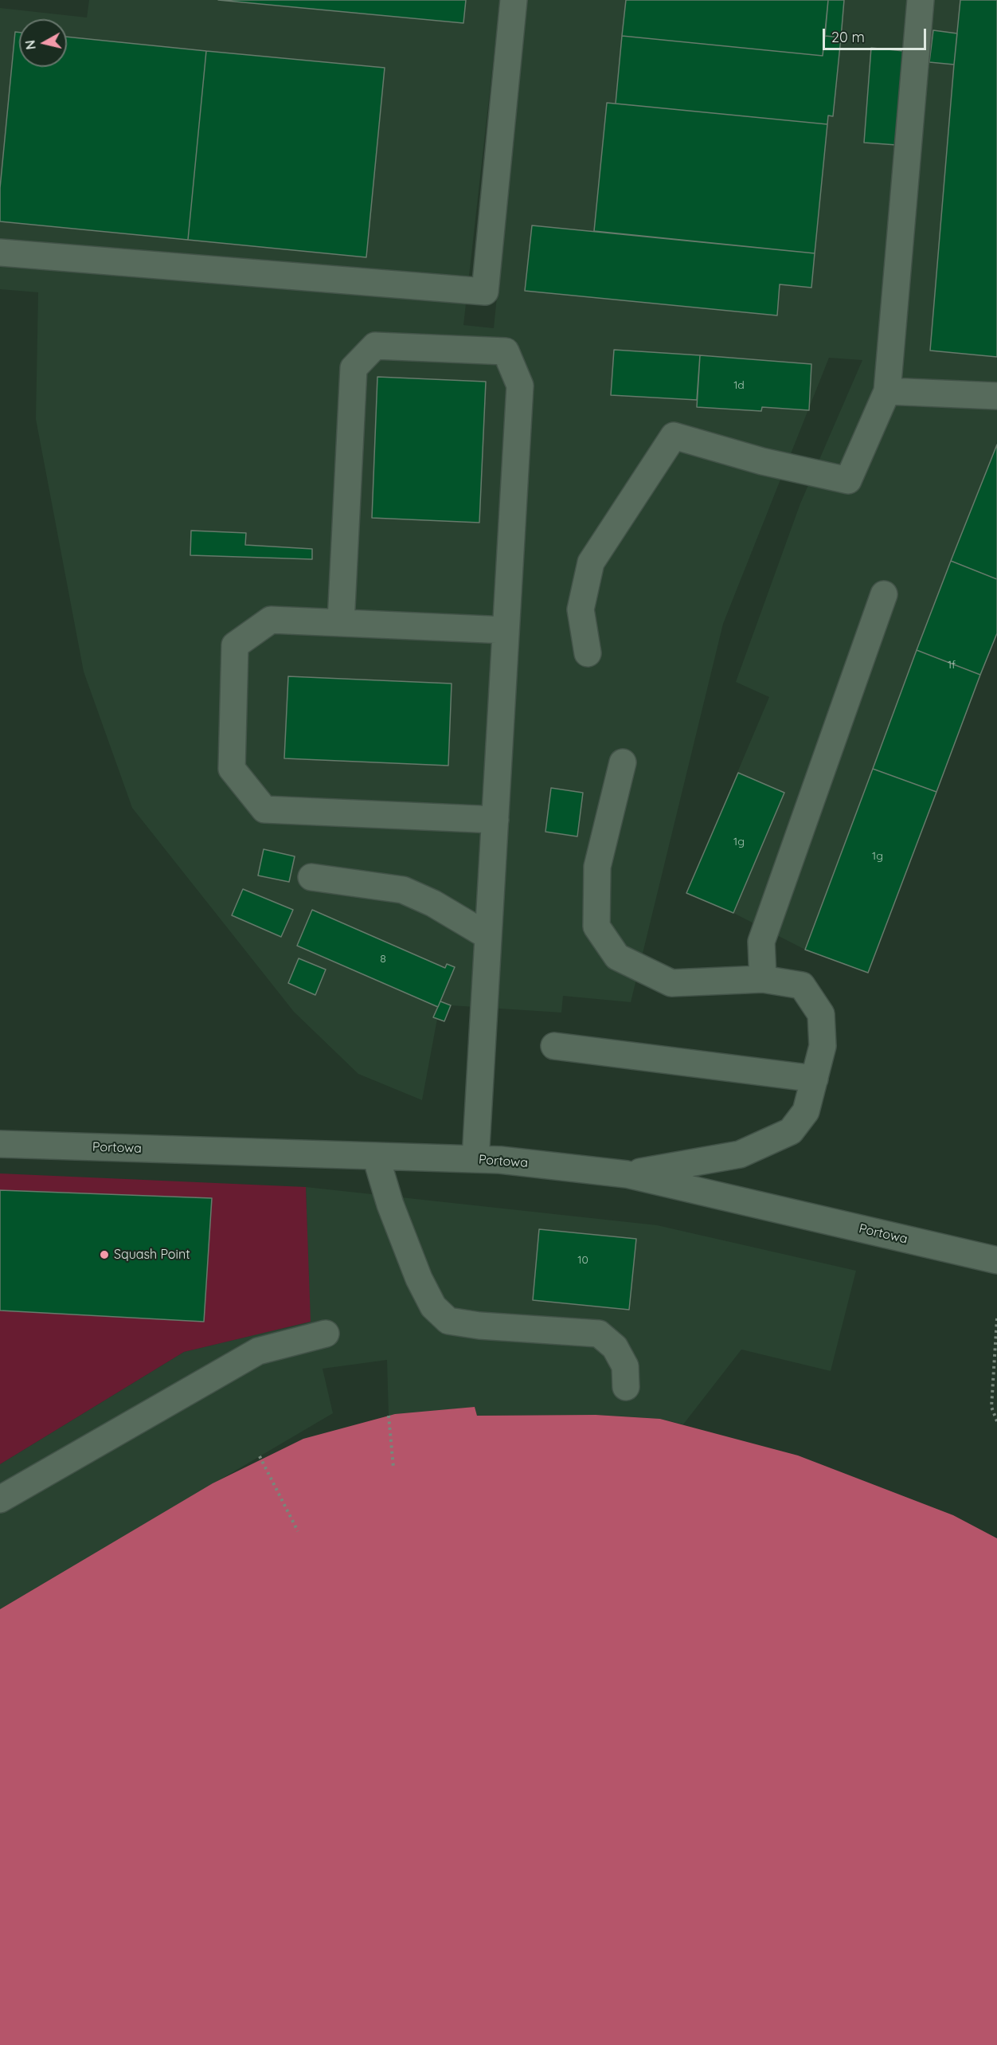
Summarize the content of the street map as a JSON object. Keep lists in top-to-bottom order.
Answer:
{
  "streets": {
    "street": ["Portowa"]
  },
  "places": ["Squash Point"],
  "house_numbers": [
    "1d",
    "1f",
    "1g",
    "1g",
    "8",
    "10"
  ],
  "scale_bar": "20 m",
  "north": "left"
}
